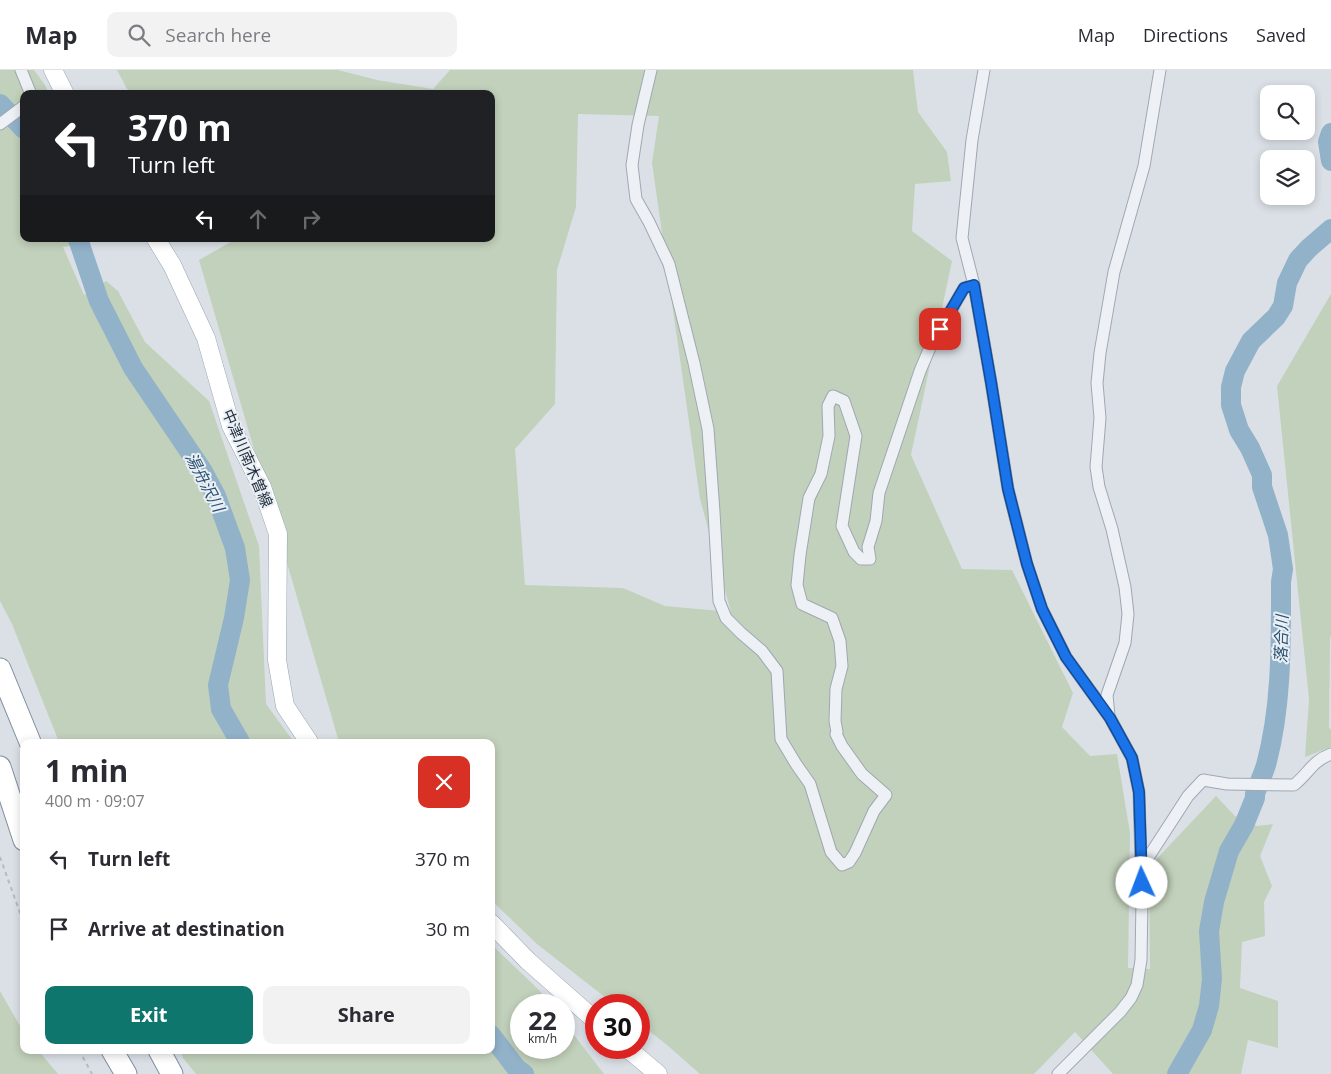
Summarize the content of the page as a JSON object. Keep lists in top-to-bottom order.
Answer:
{
  "streets": {
    "main road": ["中津川南木曽線"]
  },
  "water": ["湯舟沢川", "落合川"],
  "page": {
    "header": "Map",
    "search": "Search here",
    "nav": ["Map", "Directions", "Saved"],
    "turn": ["370 m", "Turn left"],
    "heading": ["1 min", "400 m · 09:07"],
    "list": [
      {
        "name": "Turn left",
        "value": "370 m"
      },
      {
        "name": "Arrive at destination",
        "value": "30 m"
      }
    ],
    "buttons": ["Exit", "Share"],
    "speed": "22 km/h",
    "limit": "30"
  }
}
